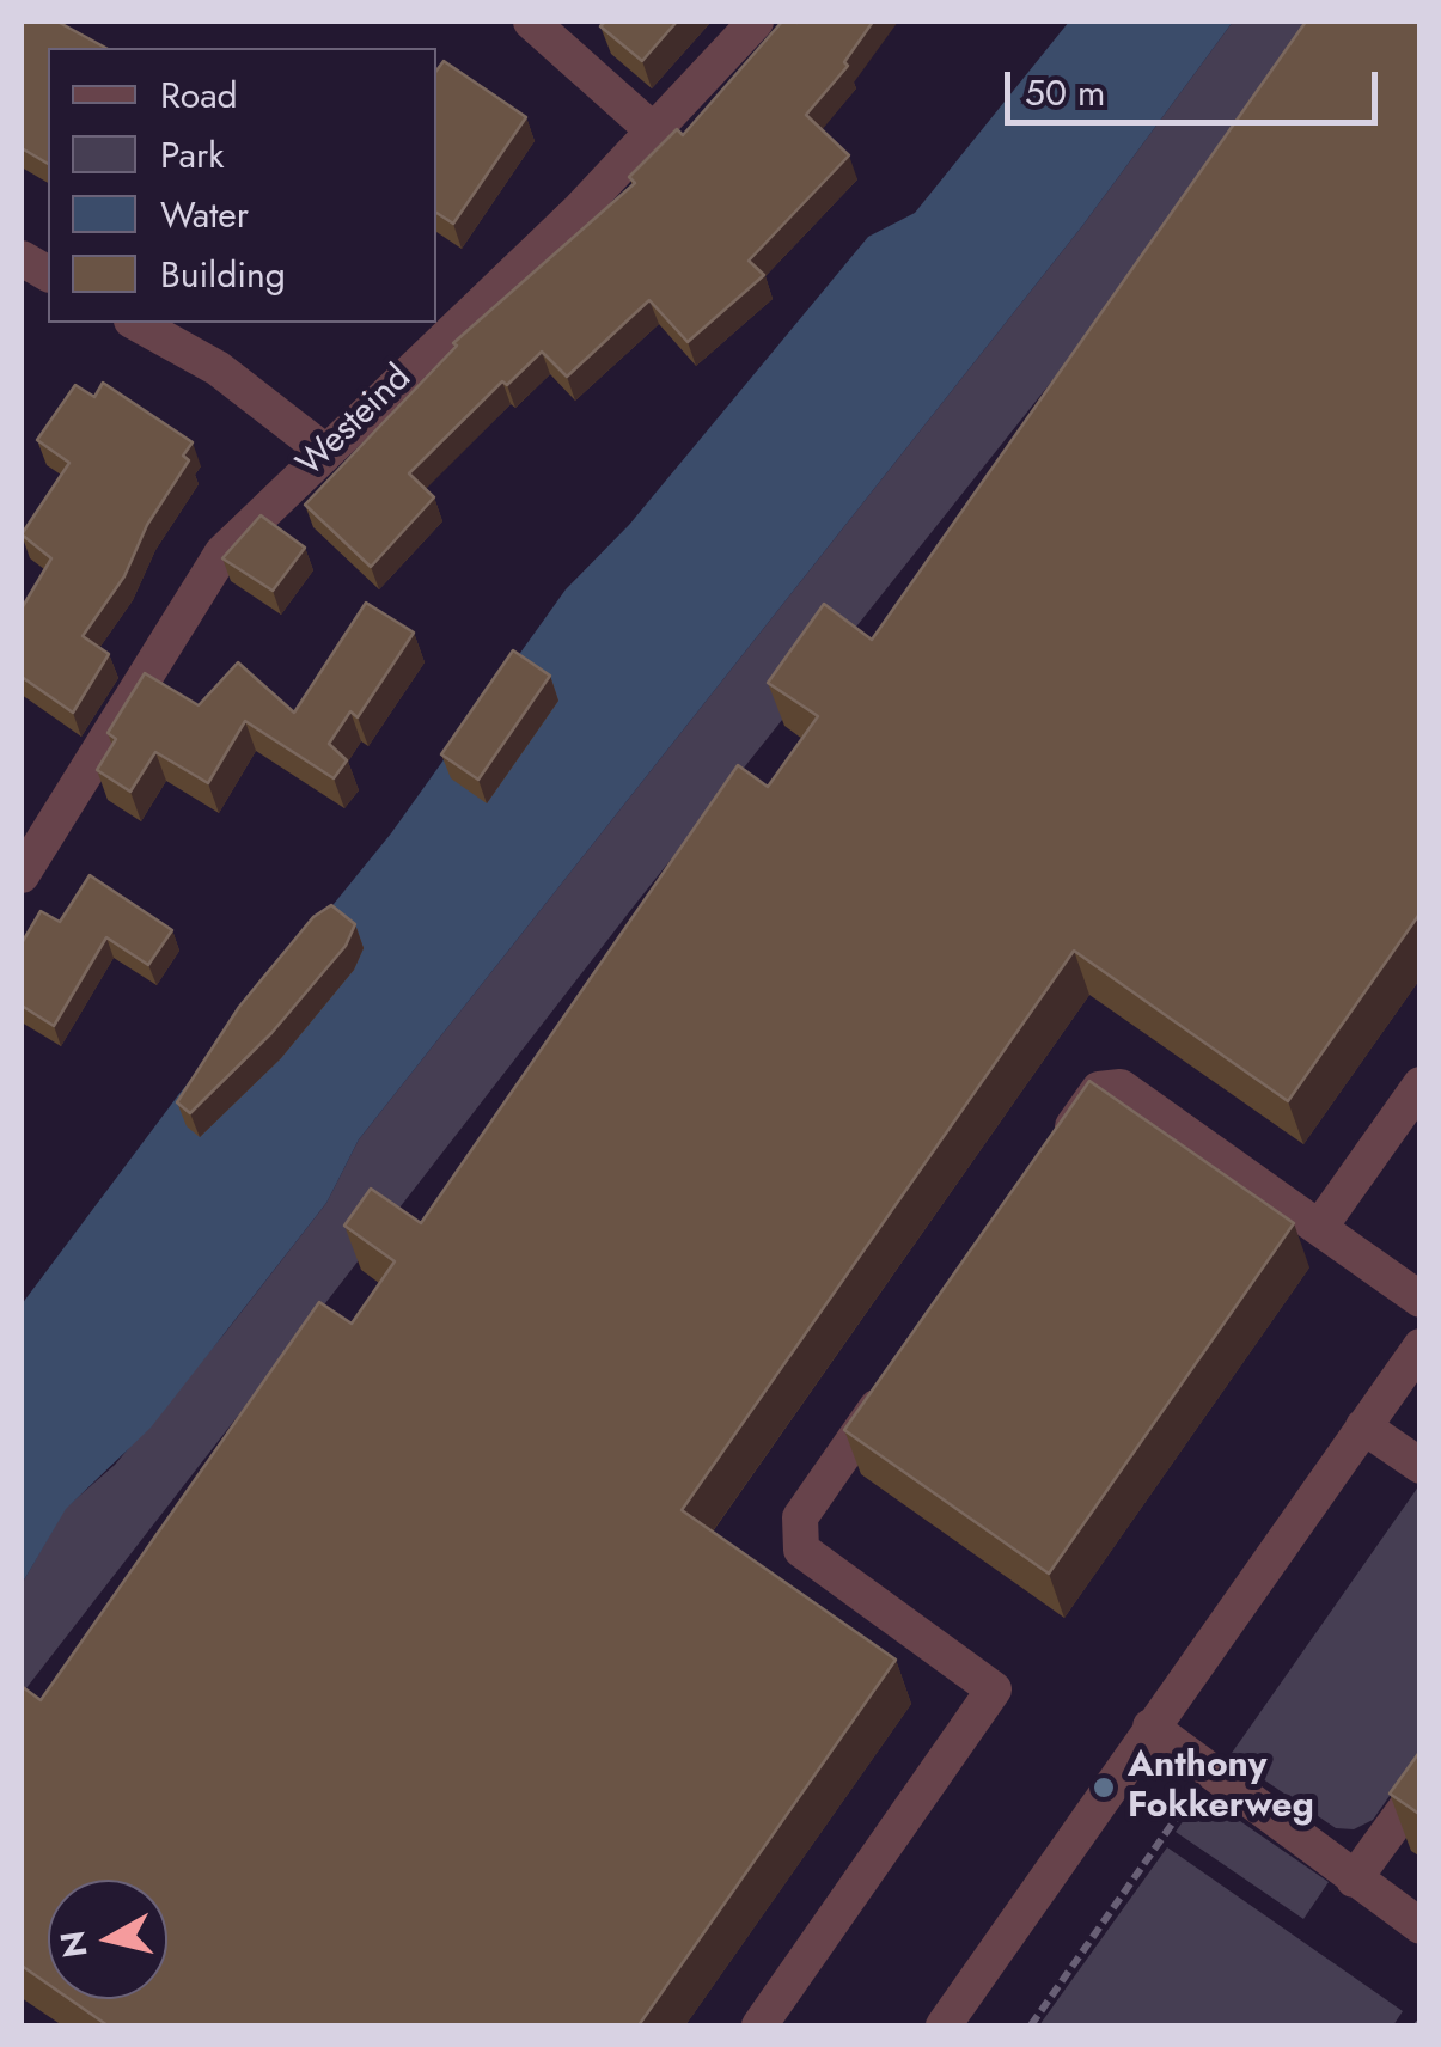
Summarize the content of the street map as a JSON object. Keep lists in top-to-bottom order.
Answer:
{
  "streets": {
    "street": ["Westeind"]
  },
  "places": ["Anthony Fokkerweg"],
  "legend": [
    "Road",
    "Park",
    "Water",
    "Building"
  ],
  "scale_bar": "50 m",
  "north": "left"
}
